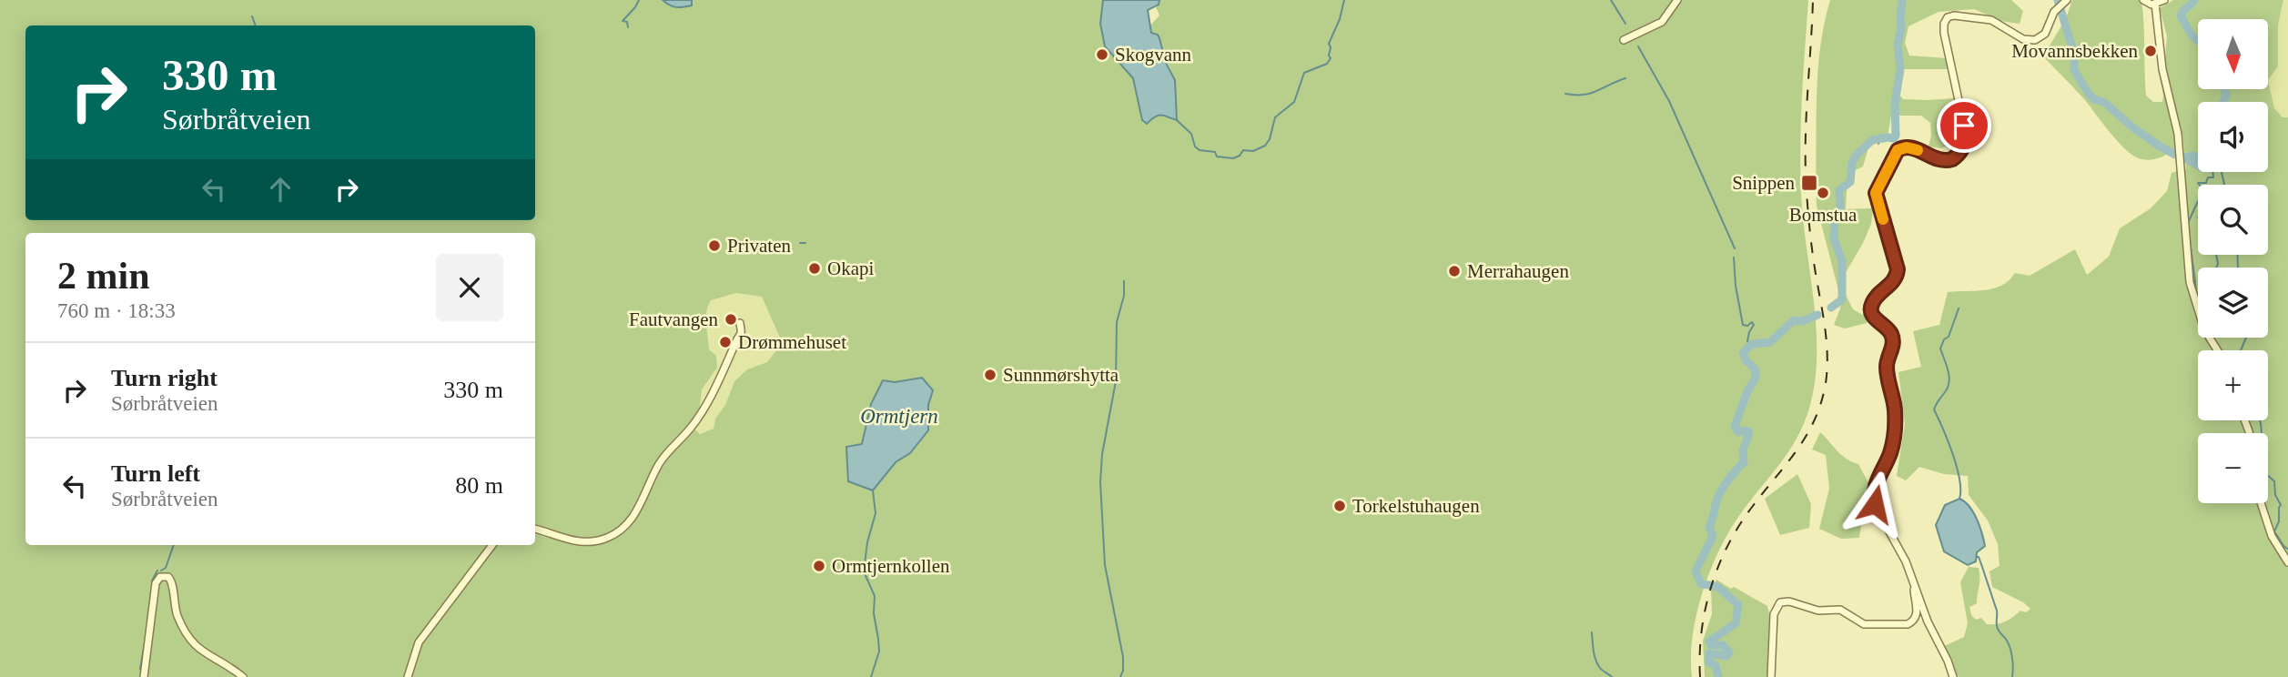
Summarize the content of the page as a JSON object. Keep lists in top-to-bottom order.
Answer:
{
  "water": ["Ormtjern"],
  "places": {
    "other": [
      "Movannsbekken",
      "Skogvann",
      "Bomstua",
      "Privaten",
      "Okapi",
      "Merrahaugen",
      "Fautvangen",
      "Drømmehuset",
      "Sunnmørshytta",
      "Torkelstuhaugen",
      "Ormtjernkollen"
    ],
    "transit": ["Snippen"]
  },
  "north": "bottom",
  "page": {
    "map_buttons": ["+", "−"],
    "turn": ["330 m", "Sørbråtveien"],
    "heading": ["2 min", "760 m · 18:33"],
    "list": [
      {
        "name": "Turn right",
        "note": "Sørbråtveien",
        "value": "330 m"
      },
      {
        "name": "Turn left",
        "note": "Sørbråtveien",
        "value": "80 m"
      }
    ]
  }
}
